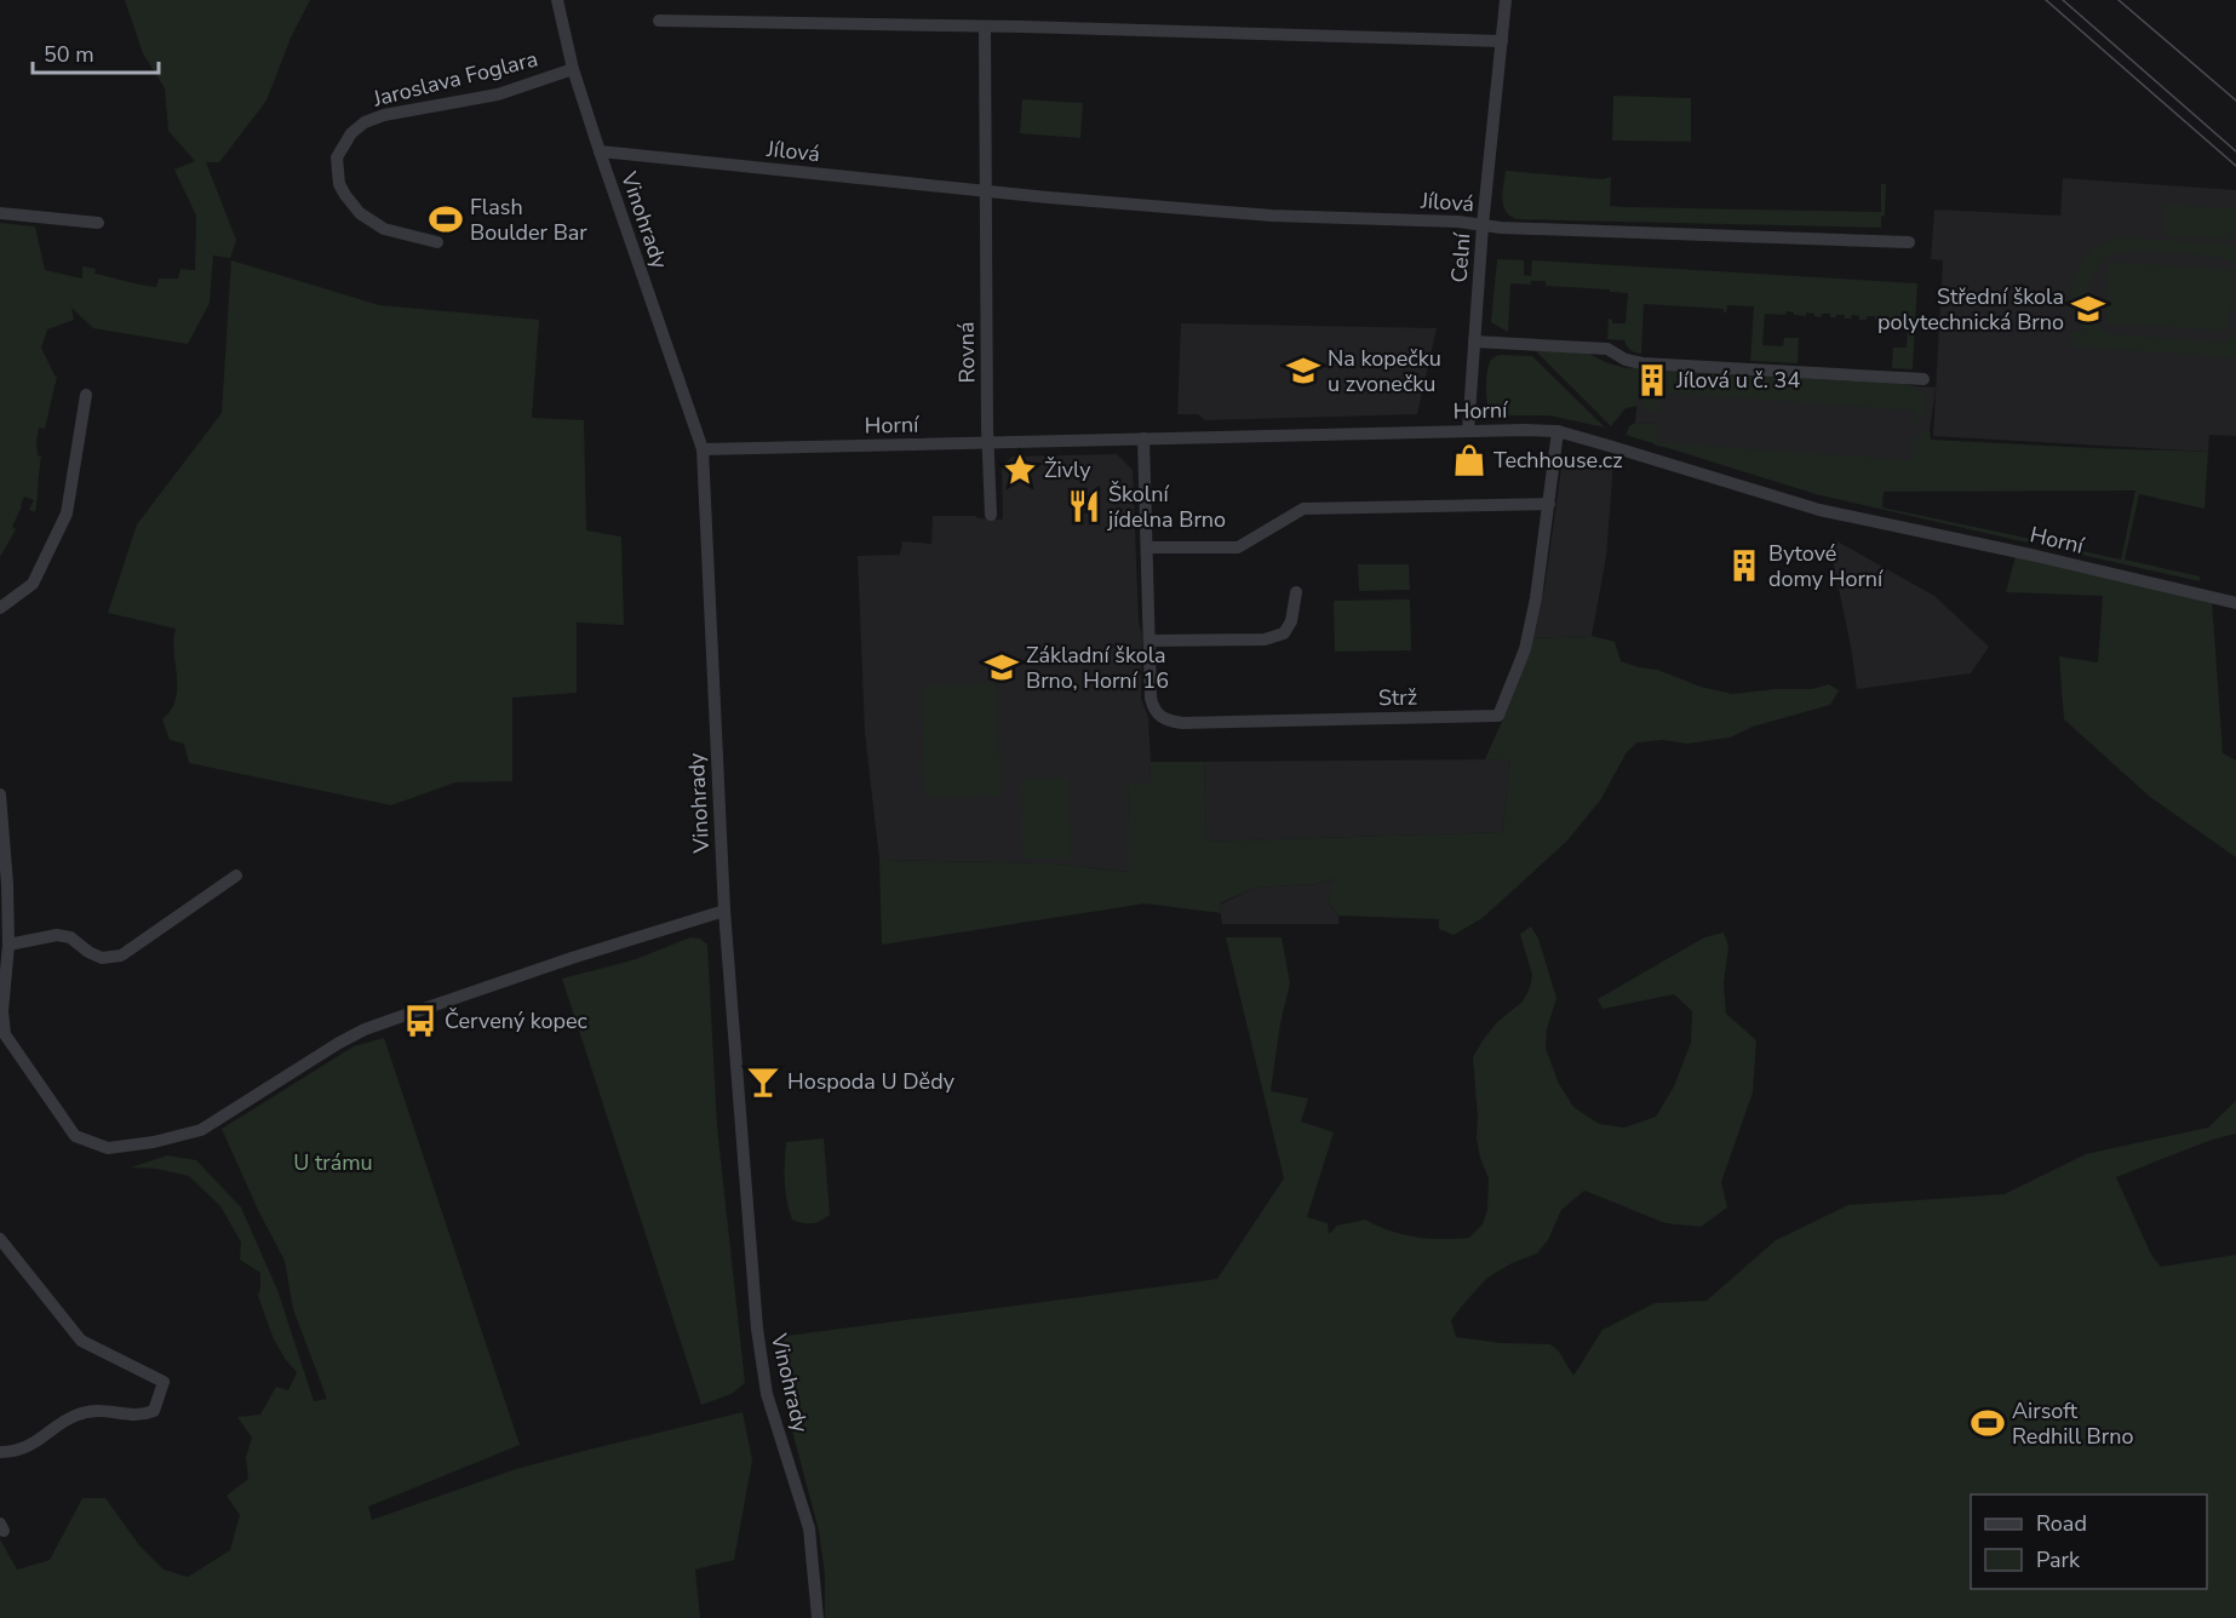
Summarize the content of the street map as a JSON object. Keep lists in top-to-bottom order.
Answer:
{
  "streets": {
    "street": [
      "Jaroslava Foglara",
      "Jílová",
      "Vinohrady",
      "Celní",
      "Rovná",
      "Horní",
      "Strž"
    ]
  },
  "crossings": [
    ["Jaroslava Foglara", "Vinohrady"],
    ["Jílová", "Vinohrady"],
    ["Jílová", "Celní"],
    ["Jílová", "Rovná"],
    ["Vinohrady", "Horní"],
    ["Celní", "Horní"],
    ["Rovná", "Horní"],
    ["Horní", "Strž"]
  ],
  "parks": ["U trámu"],
  "places": {
    "sports": ["Flash Boulder Bar", "Airsoft Redhill Brno"],
    "school or university": ["Střední škola polytechnická Brno", "Na kopečku u zvonečku", "Základní škola Brno, Horní 16"],
    "building": ["Jílová u č. 34", "Bytové domy Horní"],
    "shop": ["Techhouse.cz"],
    "place": ["Živly"],
    "restaurant": ["Školní jídelna Brno"],
    "bus stop": ["Červený kopec"],
    "bar": ["Hospoda U Dědy"]
  },
  "legend": ["Road", "Park"],
  "scale_bar": "50 m"
}
